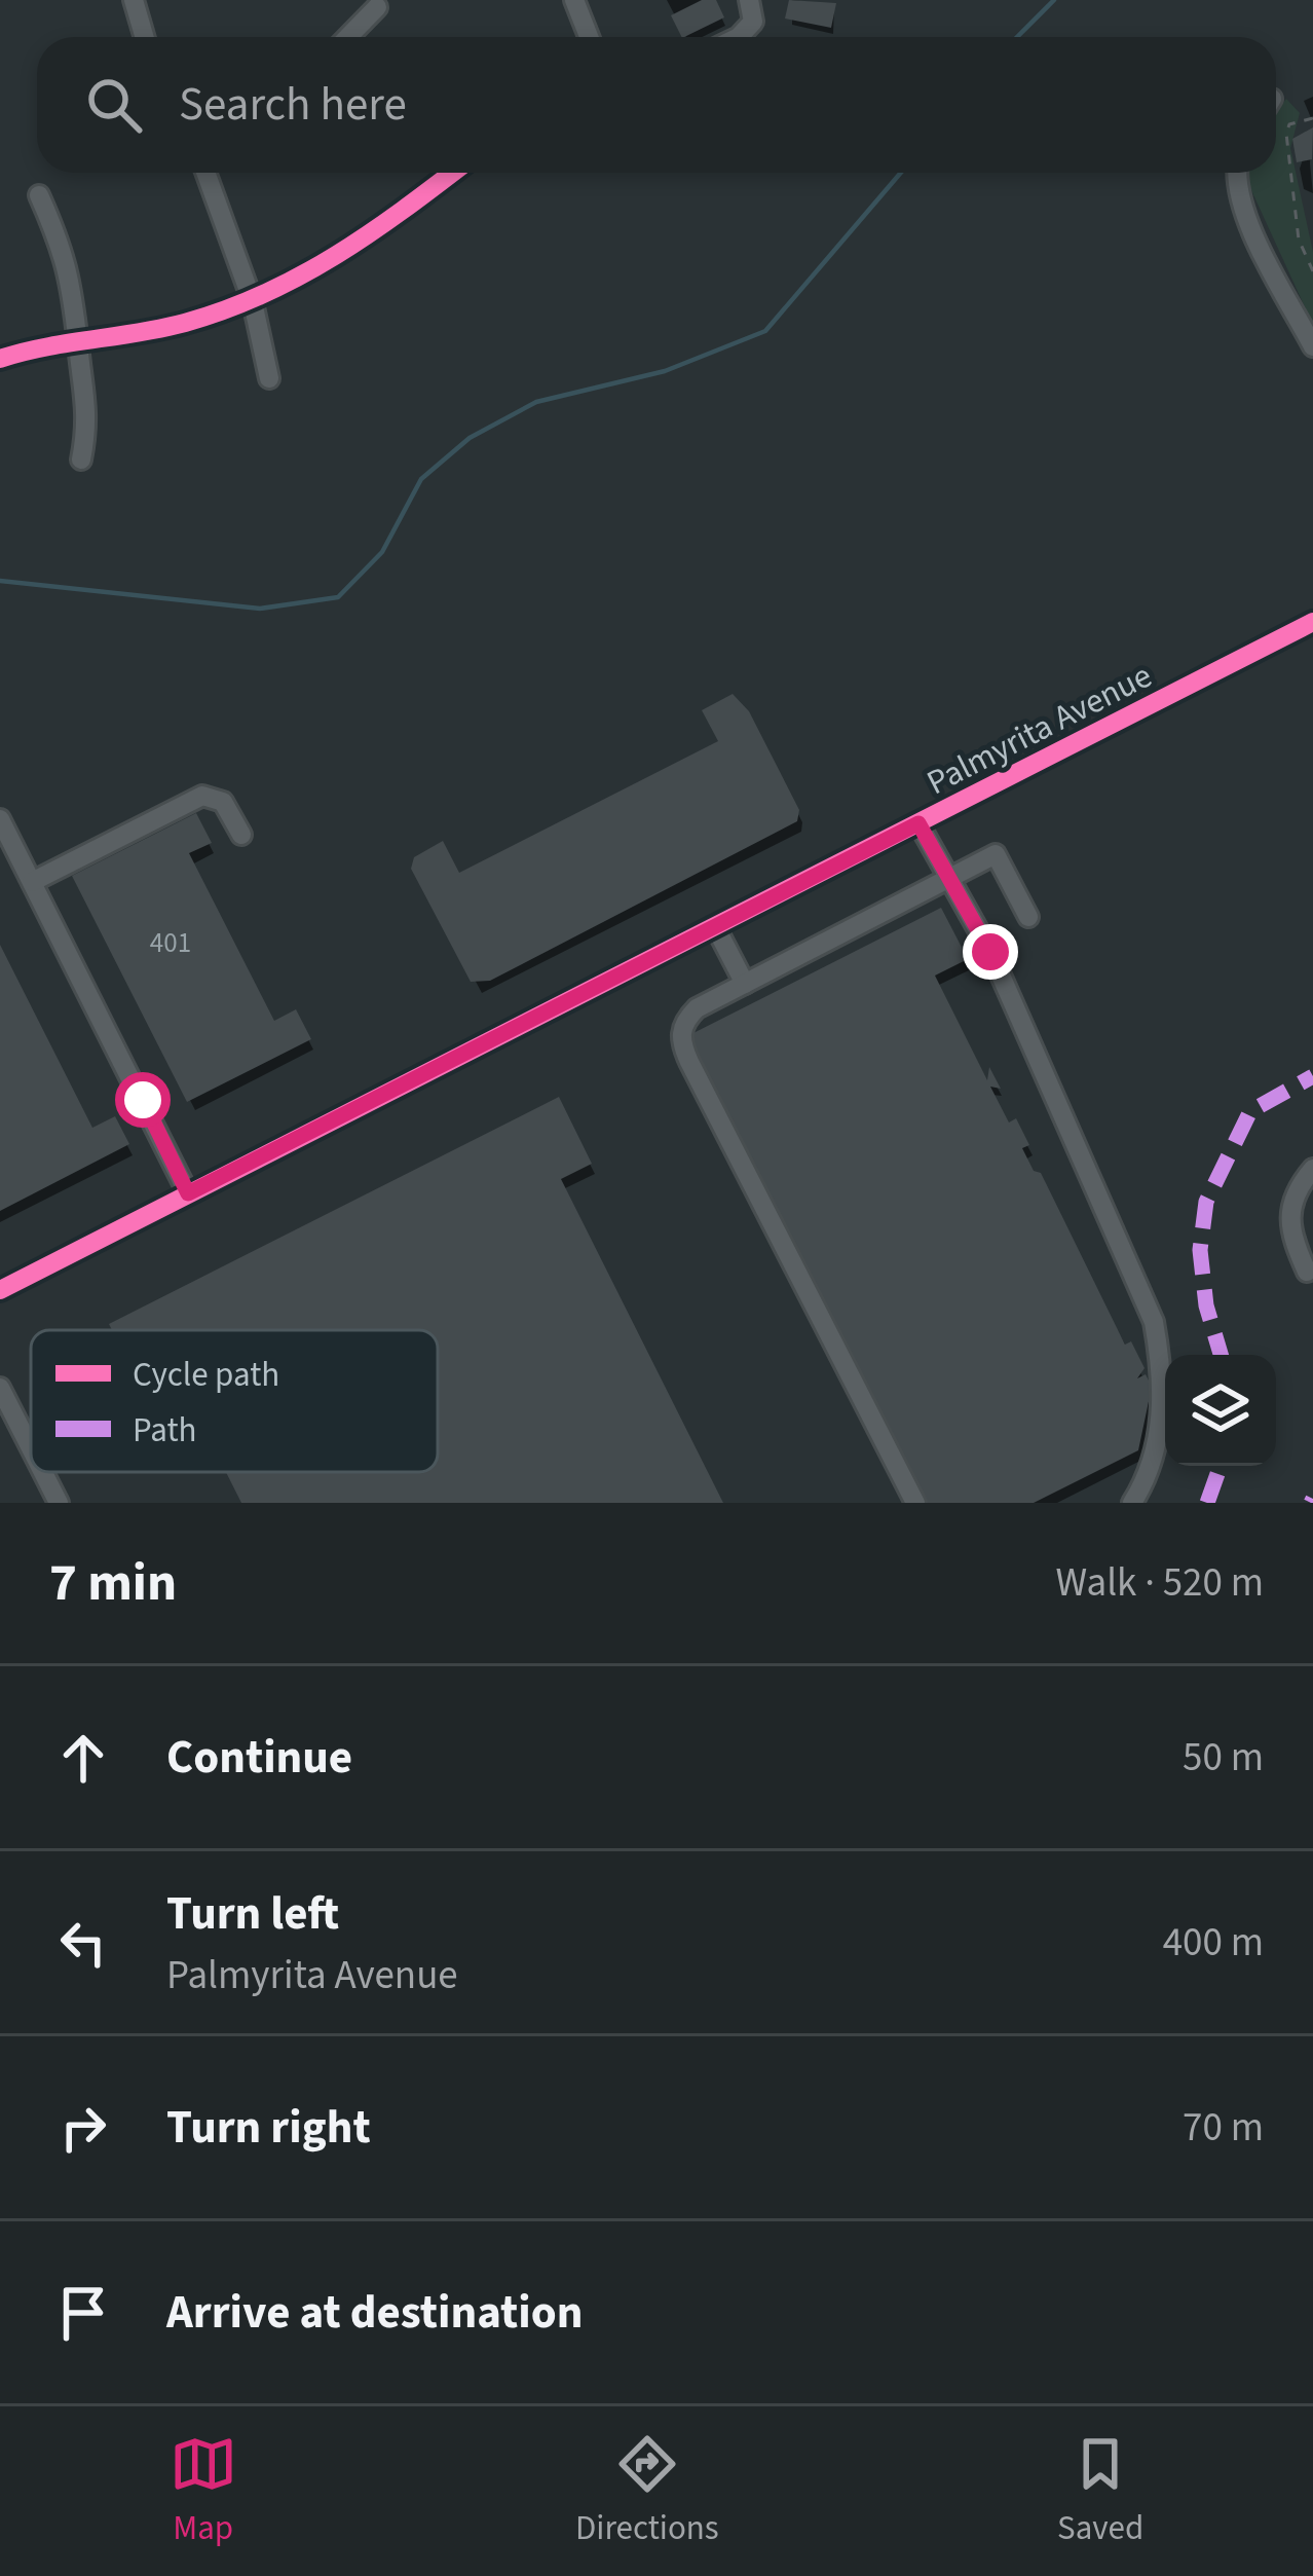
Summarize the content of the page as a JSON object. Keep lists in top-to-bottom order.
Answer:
{
  "streets": {
    "street": ["Palmyrita Avenue"]
  },
  "house_numbers": ["401"],
  "legend": ["Cycle path", "Path"],
  "page": {
    "search": "Search here",
    "heading": ["7 min", "Walk · 520 m"],
    "list": [
      ["Continue", "50 m"],
      ["Turn left", "Palmyrita Avenue", "400 m"],
      ["Turn right", "70 m"],
      "Arrive at destination"
    ],
    "nav": ["Map", "Directions", "Saved"]
  }
}
